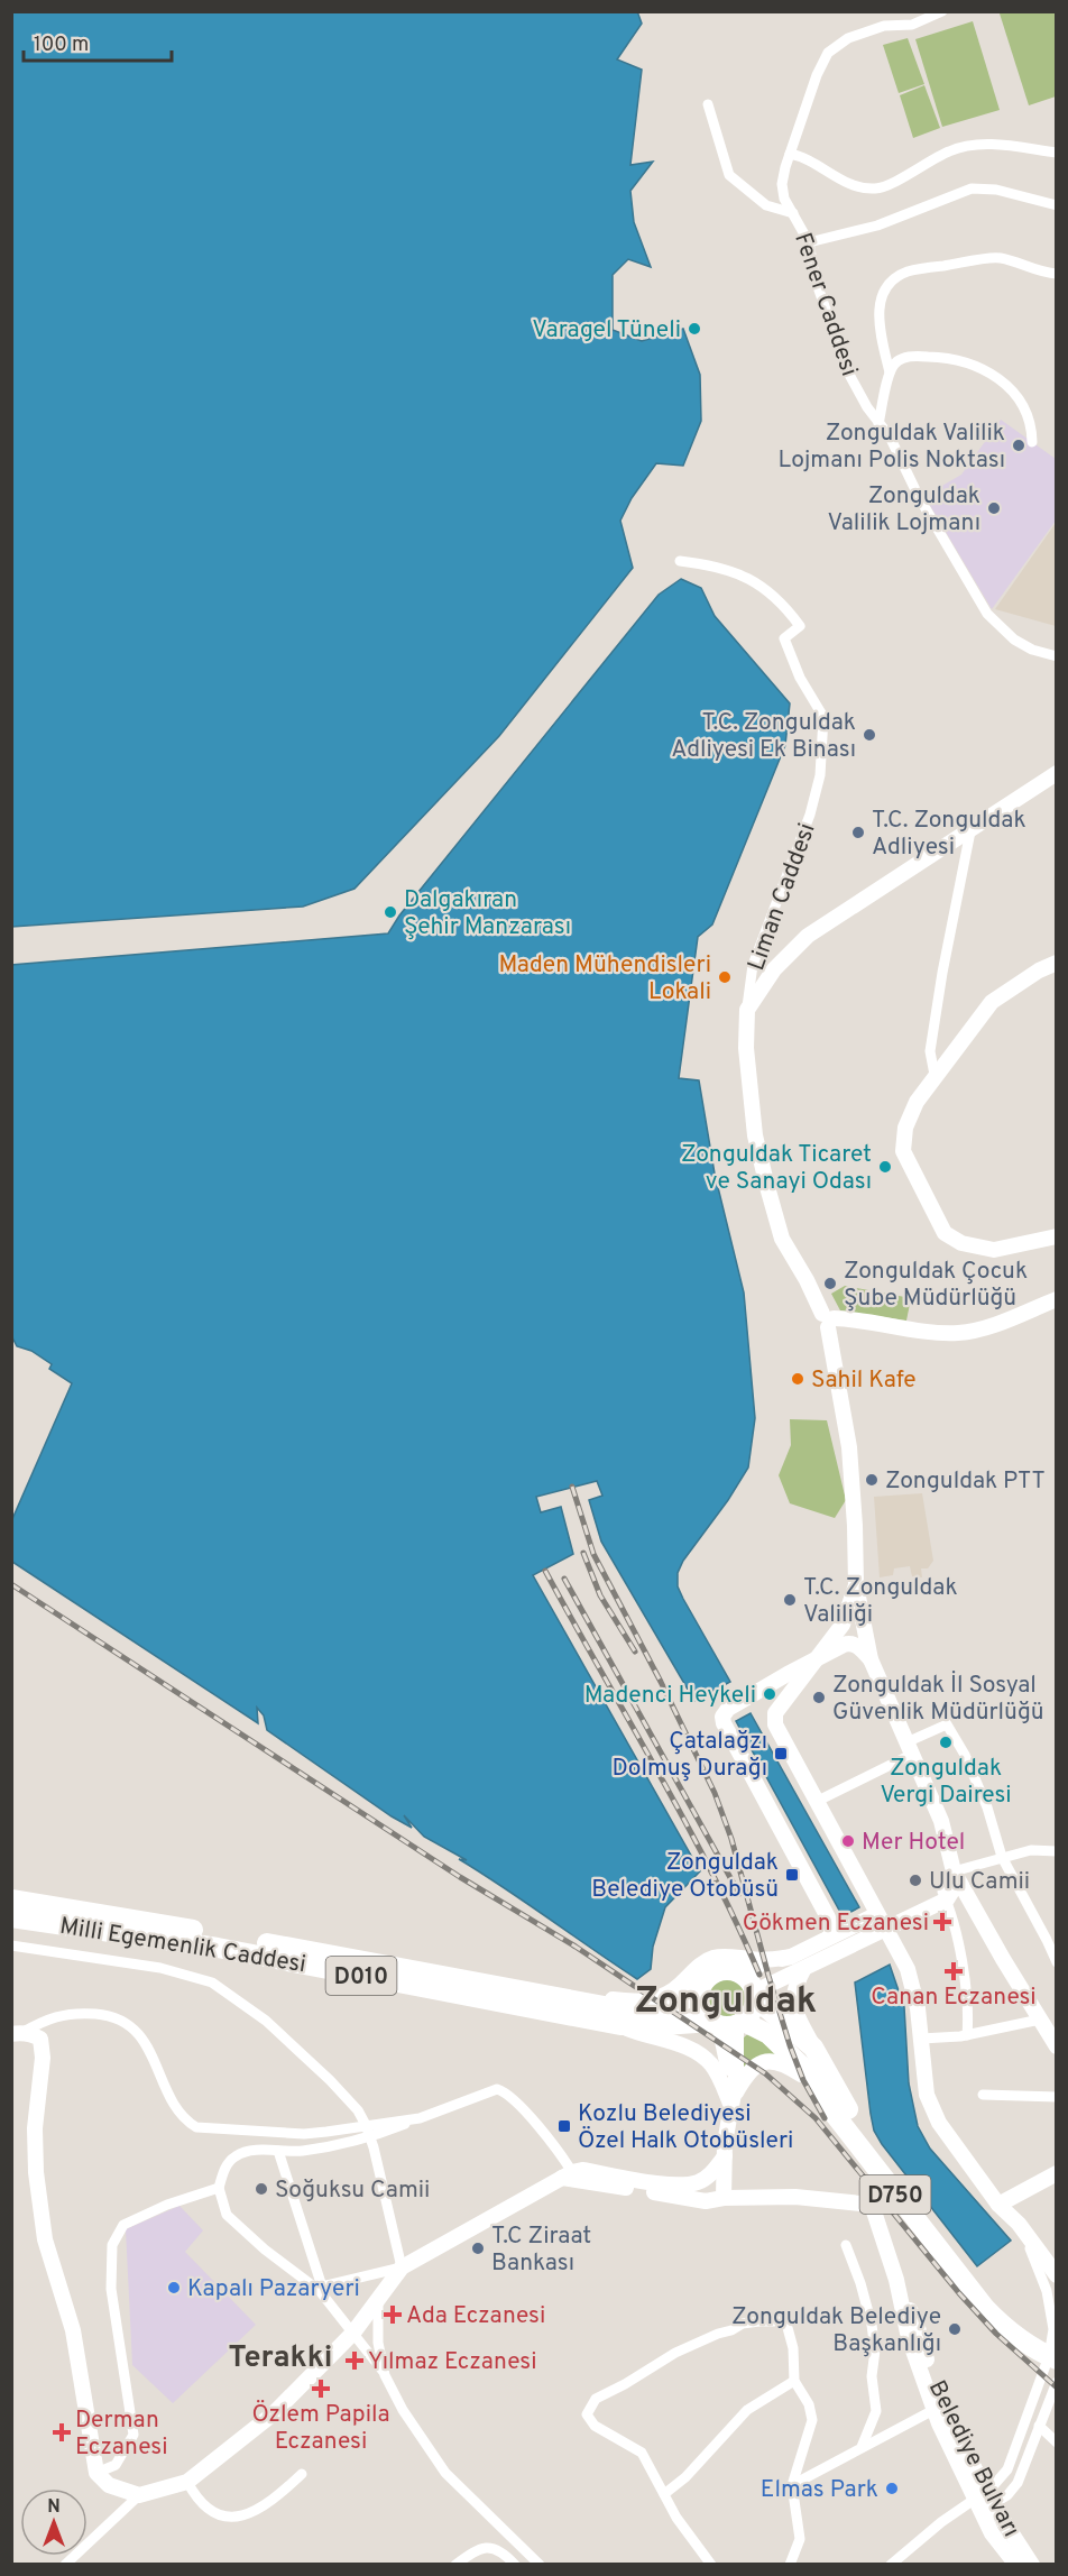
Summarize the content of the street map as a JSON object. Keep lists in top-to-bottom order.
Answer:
{
  "streets": {
    "highway": ["Milli Egemenlik Caddesi", "D010", "D750"],
    "street": ["Fener Caddesi", "Liman Caddesi", "Belediye Bulvarı"]
  },
  "crossings": [
    ["Milli Egemenlik Caddesi", "D750"]
  ],
  "districts": ["Zonguldak", "Terakki"],
  "places": {
    "other": [
      "Varagel Tüneli",
      "Zonguldak Valilik Lojmanı Polis Noktası",
      "Zonguldak Valilik Lojmanı",
      "T.C. Zonguldak Adliyesi Ek Binası",
      "T.C. Zonguldak Adliyesi",
      "Dalgakıran Şehir Manzarası",
      "Maden Mühendisleri Lokali",
      "Zonguldak Ticaret ve Sanayi Odası",
      "Zonguldak Çocuk Şube Müdürlüğü",
      "Sahil Kafe",
      "Zonguldak PTT",
      "T.C. Zonguldak Valiliği",
      "Madenci Heykeli",
      "Zonguldak İl Sosyal Güvenlik Müdürlüğü",
      "Zonguldak Vergi Dairesi",
      "Mer Hotel",
      "Ulu Camii",
      "Soğuksu Camii",
      "T.C Ziraat Bankası",
      "Kapalı Pazaryeri",
      "Zonguldak Belediye Başkanlığı",
      "Elmas Park"
    ],
    "transit": ["Çatalağzı Dolmuş Durağı", "Zonguldak Belediye Otobüsü", "Kozlu Belediyesi Özel Halk Otobüsleri"],
    "health": [
      "Gökmen Eczanesi",
      "Canan Eczanesi",
      "Ada Eczanesi",
      "Yılmaz Eczanesi",
      "Özlem Papila Eczanesi",
      "Derman Eczanesi"
    ]
  },
  "scale_bar": "100 m",
  "north": "top"
}
